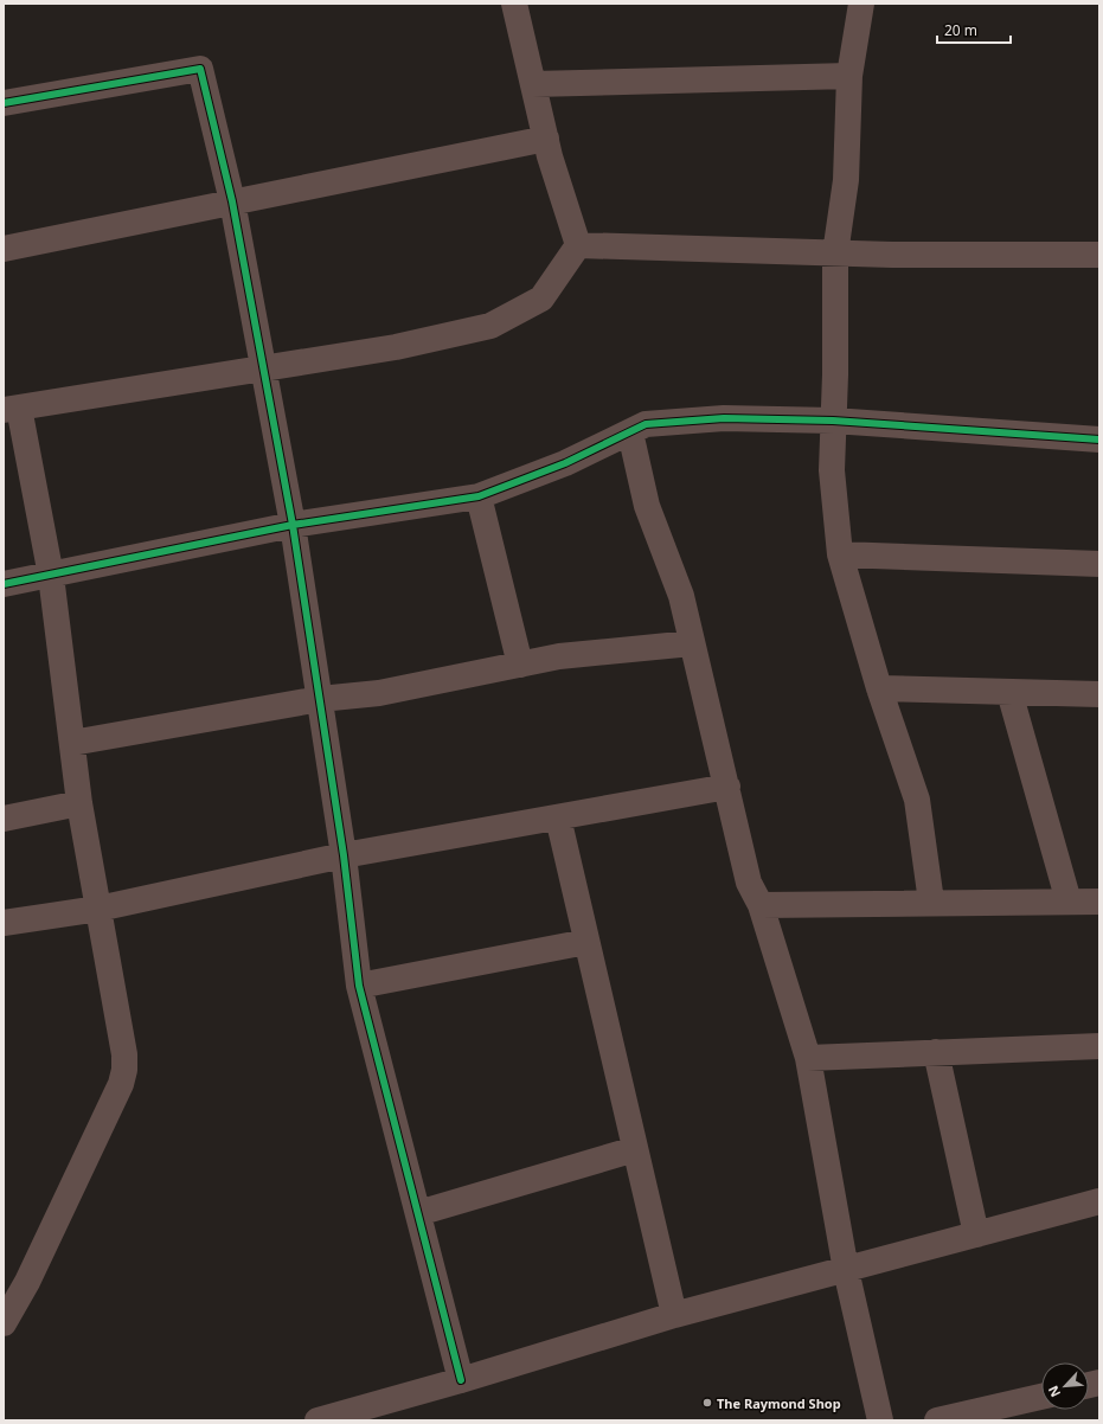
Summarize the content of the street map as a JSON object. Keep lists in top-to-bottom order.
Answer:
{
  "places": ["The Raymond Shop"],
  "scale_bar": "20 m",
  "north": "bottom left"
}
